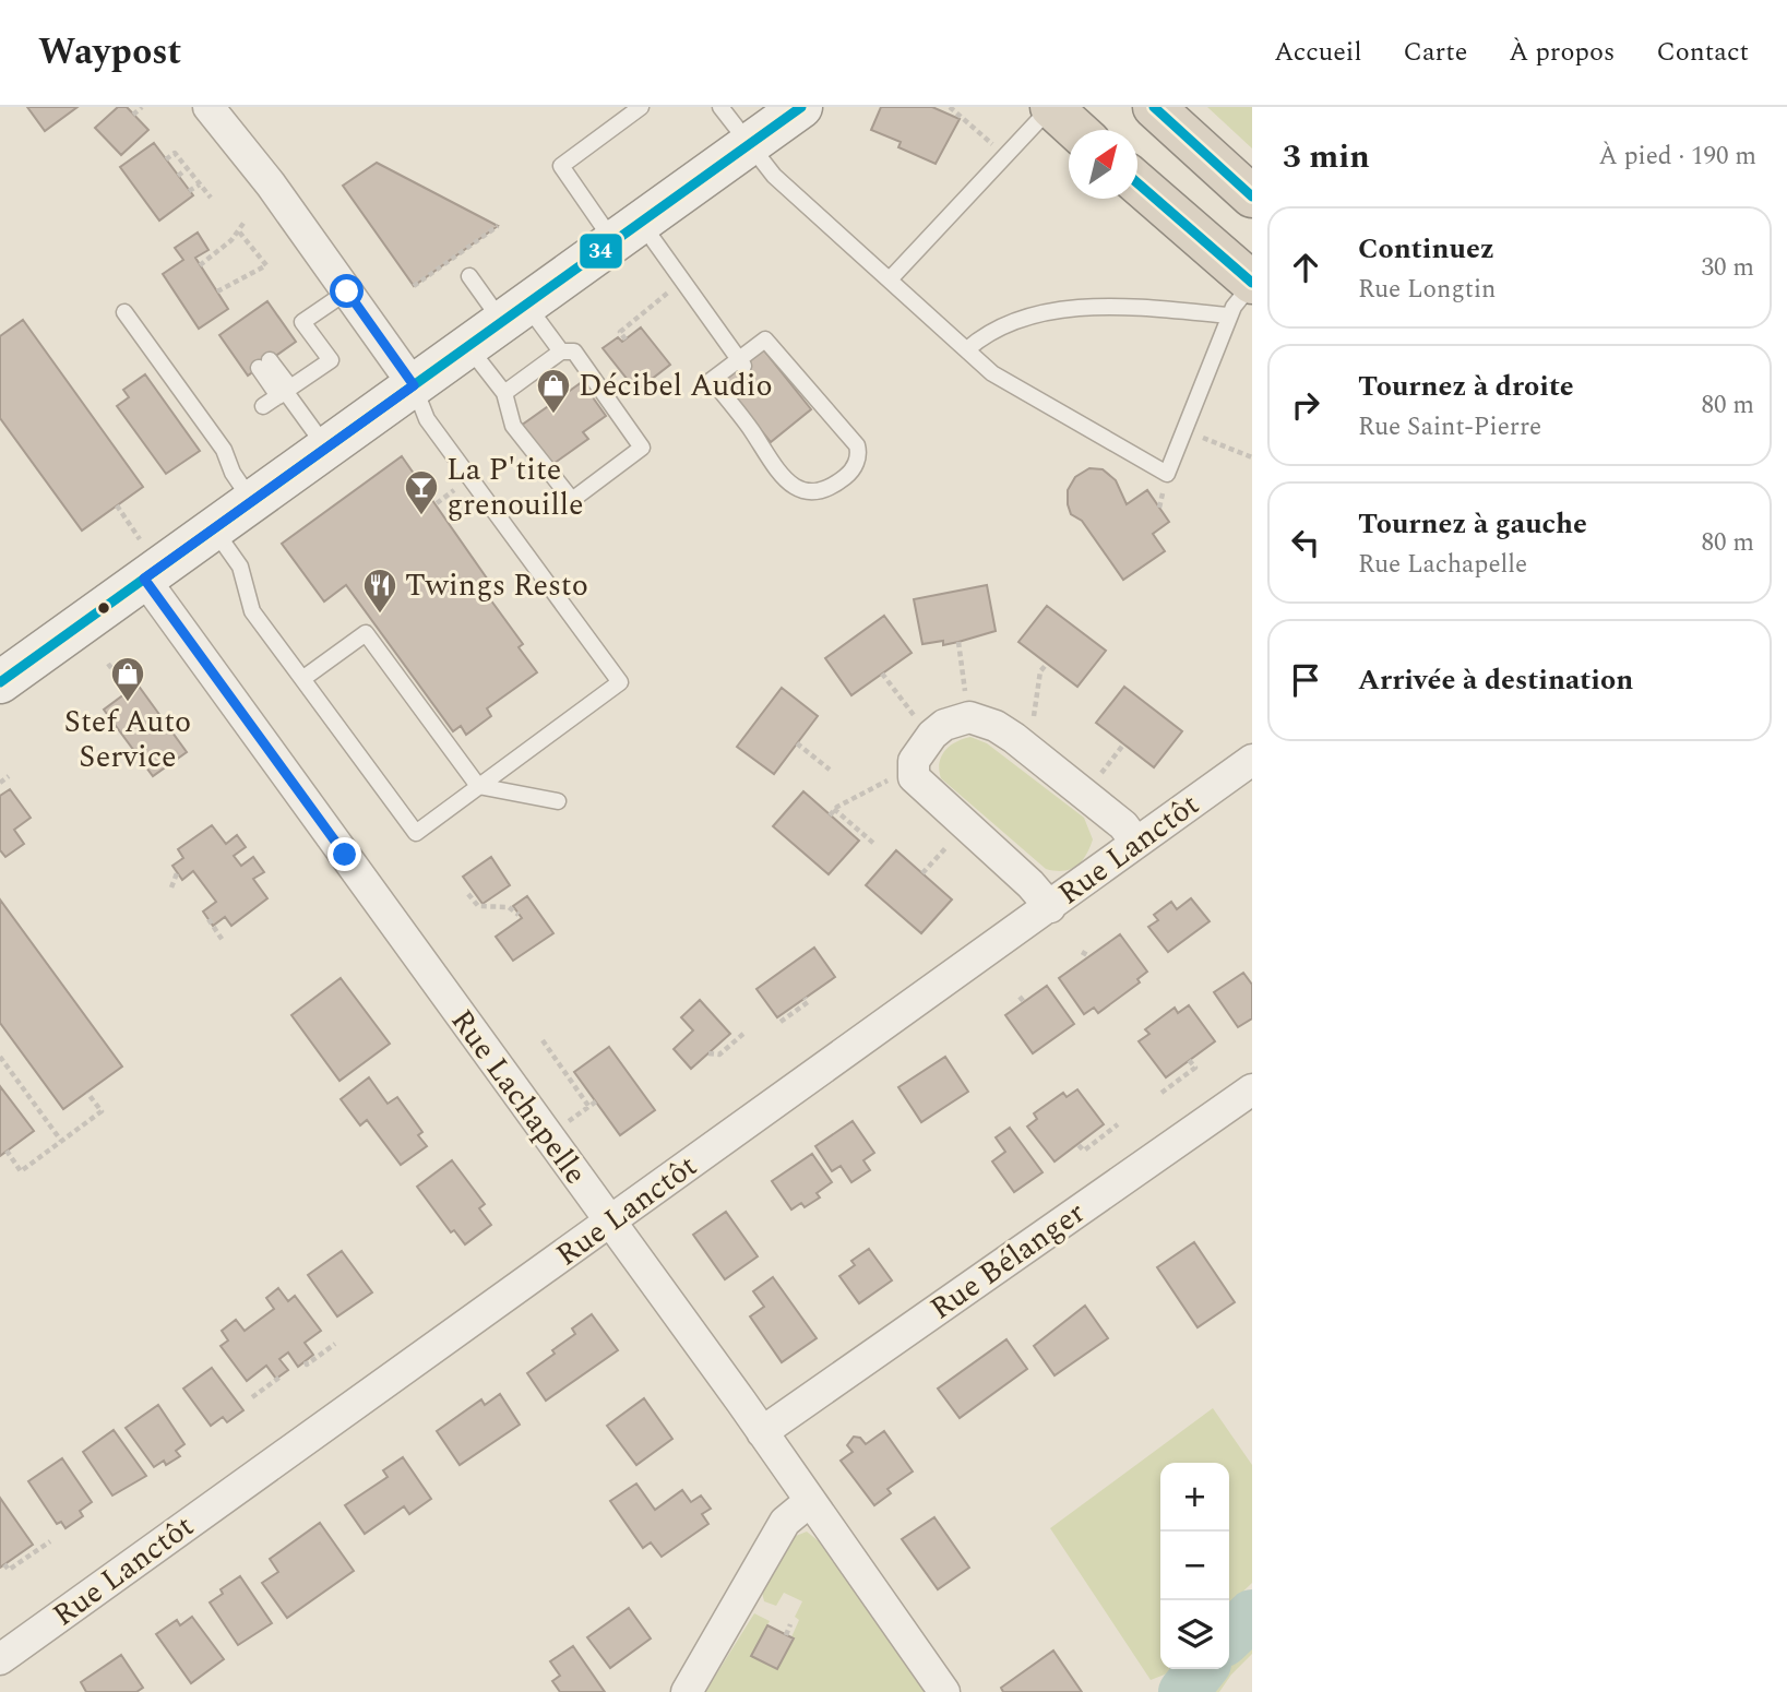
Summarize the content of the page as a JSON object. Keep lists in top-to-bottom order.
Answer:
{
  "streets": {
    "street": ["Rue Lanctôt", "Rue Lachapelle", "Rue Bélanger"]
  },
  "crossings": [
    ["Rue Lanctôt", "Rue Lachapelle"],
    ["Rue Lachapelle", "Rue Bélanger"]
  ],
  "places": {
    "shop": ["Décibel Audio", "Stef Auto Service"],
    "bar": ["La P'tite grenouille"],
    "restaurant": ["Twings Resto"]
  },
  "lines": ["transit line 34"],
  "north": "top right",
  "page": {
    "header": "Waypost",
    "nav": [
      "Accueil",
      "Carte",
      "À propos",
      "Contact"
    ],
    "heading": ["3 min", "À pied · 190 m"],
    "list": [
      ["Continuez", "Rue Longtin", "30 m"],
      ["Tournez à droite", "Rue Saint-Pierre", "80 m"],
      ["Tournez à gauche", "Rue Lachapelle", "80 m"],
      "Arrivée à destination"
    ],
    "map_buttons": ["+", "−"]
  }
}
